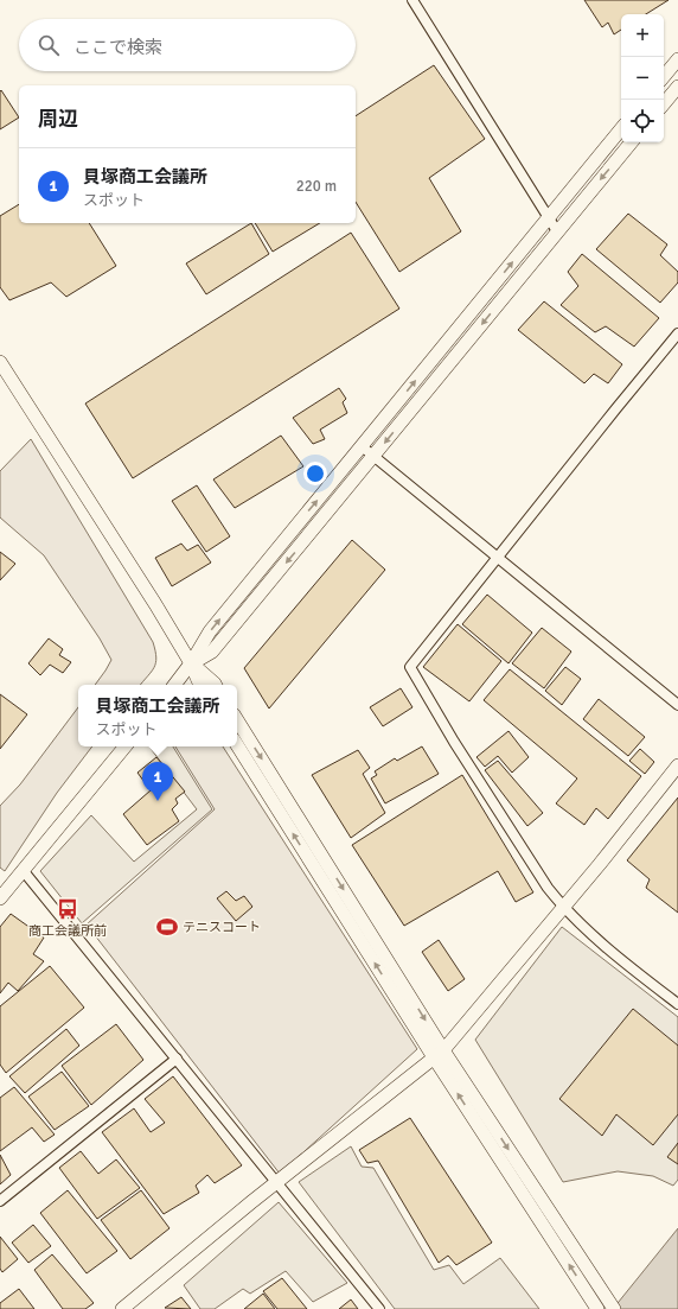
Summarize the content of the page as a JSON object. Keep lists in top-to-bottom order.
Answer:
{
  "places": {
    "bus stop": ["商工会議所前"],
    "sports": ["テニスコート"]
  },
  "page": {
    "map_buttons": ["+", "−"],
    "search": "ここで検索",
    "heading": "周辺",
    "list": [
      {
        "mark": "1",
        "name": "貝塚商工会議所",
        "note": "スポット",
        "value": "220 m"
      }
    ],
    "popup": ["貝塚商工会議所", "スポット"],
    "pins": "1"
  }
}
